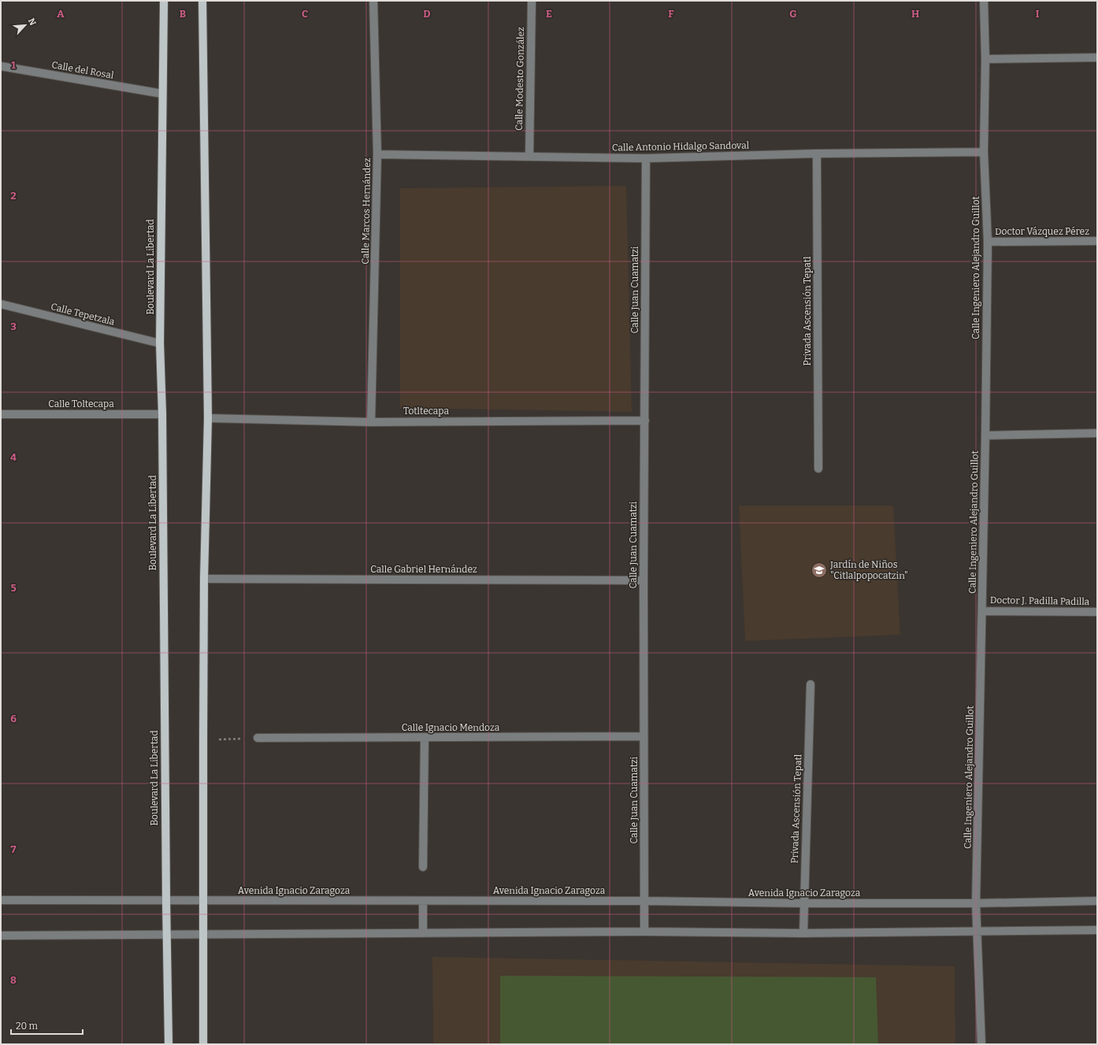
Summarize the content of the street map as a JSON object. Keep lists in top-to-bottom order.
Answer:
{
  "streets": {
    "main road": ["Boulevard La Libertad"],
    "street": [
      "Calle del Rosal",
      "Calle Modesto González",
      "Calle Antonio Hidalgo Sandoval",
      "Calle Marcos Hernández",
      "Doctor Vázquez Pérez",
      "Calle Ingeniero Alejandro Guillot",
      "Calle Juan Cuamatzi",
      "Privada Ascensión Tepatl",
      "Calle Tepetzala",
      "Calle Toltecapa",
      "Totltecapa",
      "Calle Gabriel Hernández",
      "Doctor J. Padilla Padilla",
      "Calle Ignacio Mendoza",
      "Avenida Ignacio Zaragoza"
    ]
  },
  "crossings": [
    ["Calle del Rosal", "Boulevard La Libertad"],
    ["Calle Modesto González", "Calle Antonio Hidalgo Sandoval"],
    ["Calle Antonio Hidalgo Sandoval", "Calle Marcos Hernández"],
    ["Calle Antonio Hidalgo Sandoval", "Calle Ingeniero Alejandro Guillot"],
    ["Calle Antonio Hidalgo Sandoval", "Calle Juan Cuamatzi"],
    ["Calle Antonio Hidalgo Sandoval", "Privada Ascensión Tepatl"],
    ["Calle Marcos Hernández", "Totltecapa"],
    ["Doctor Vázquez Pérez", "Calle Ingeniero Alejandro Guillot"],
    ["Boulevard La Libertad", "Calle Tepetzala"],
    ["Boulevard La Libertad", "Calle Toltecapa"],
    ["Boulevard La Libertad", "Avenida Ignacio Zaragoza"],
    ["Calle Ingeniero Alejandro Guillot", "Doctor J. Padilla Padilla"],
    ["Calle Ingeniero Alejandro Guillot", "Avenida Ignacio Zaragoza"],
    ["Calle Juan Cuamatzi", "Totltecapa"],
    ["Calle Juan Cuamatzi", "Calle Gabriel Hernández"],
    ["Calle Juan Cuamatzi", "Calle Ignacio Mendoza"],
    ["Calle Juan Cuamatzi", "Avenida Ignacio Zaragoza"],
    ["Privada Ascensión Tepatl", "Avenida Ignacio Zaragoza"]
  ],
  "places": {
    "school or university": ["Jardín de Niños \"Citlalpopocatzin\""]
  },
  "scale_bar": "20 m",
  "north": "top right",
  "grid": {
    "columns": [
      "A",
      "B",
      "C",
      "D",
      "E",
      "F",
      "G",
      "H",
      "I"
    ],
    "rows": [
      "1",
      "2",
      "3",
      "4",
      "5",
      "6",
      "7",
      "8"
    ]
  }
}
